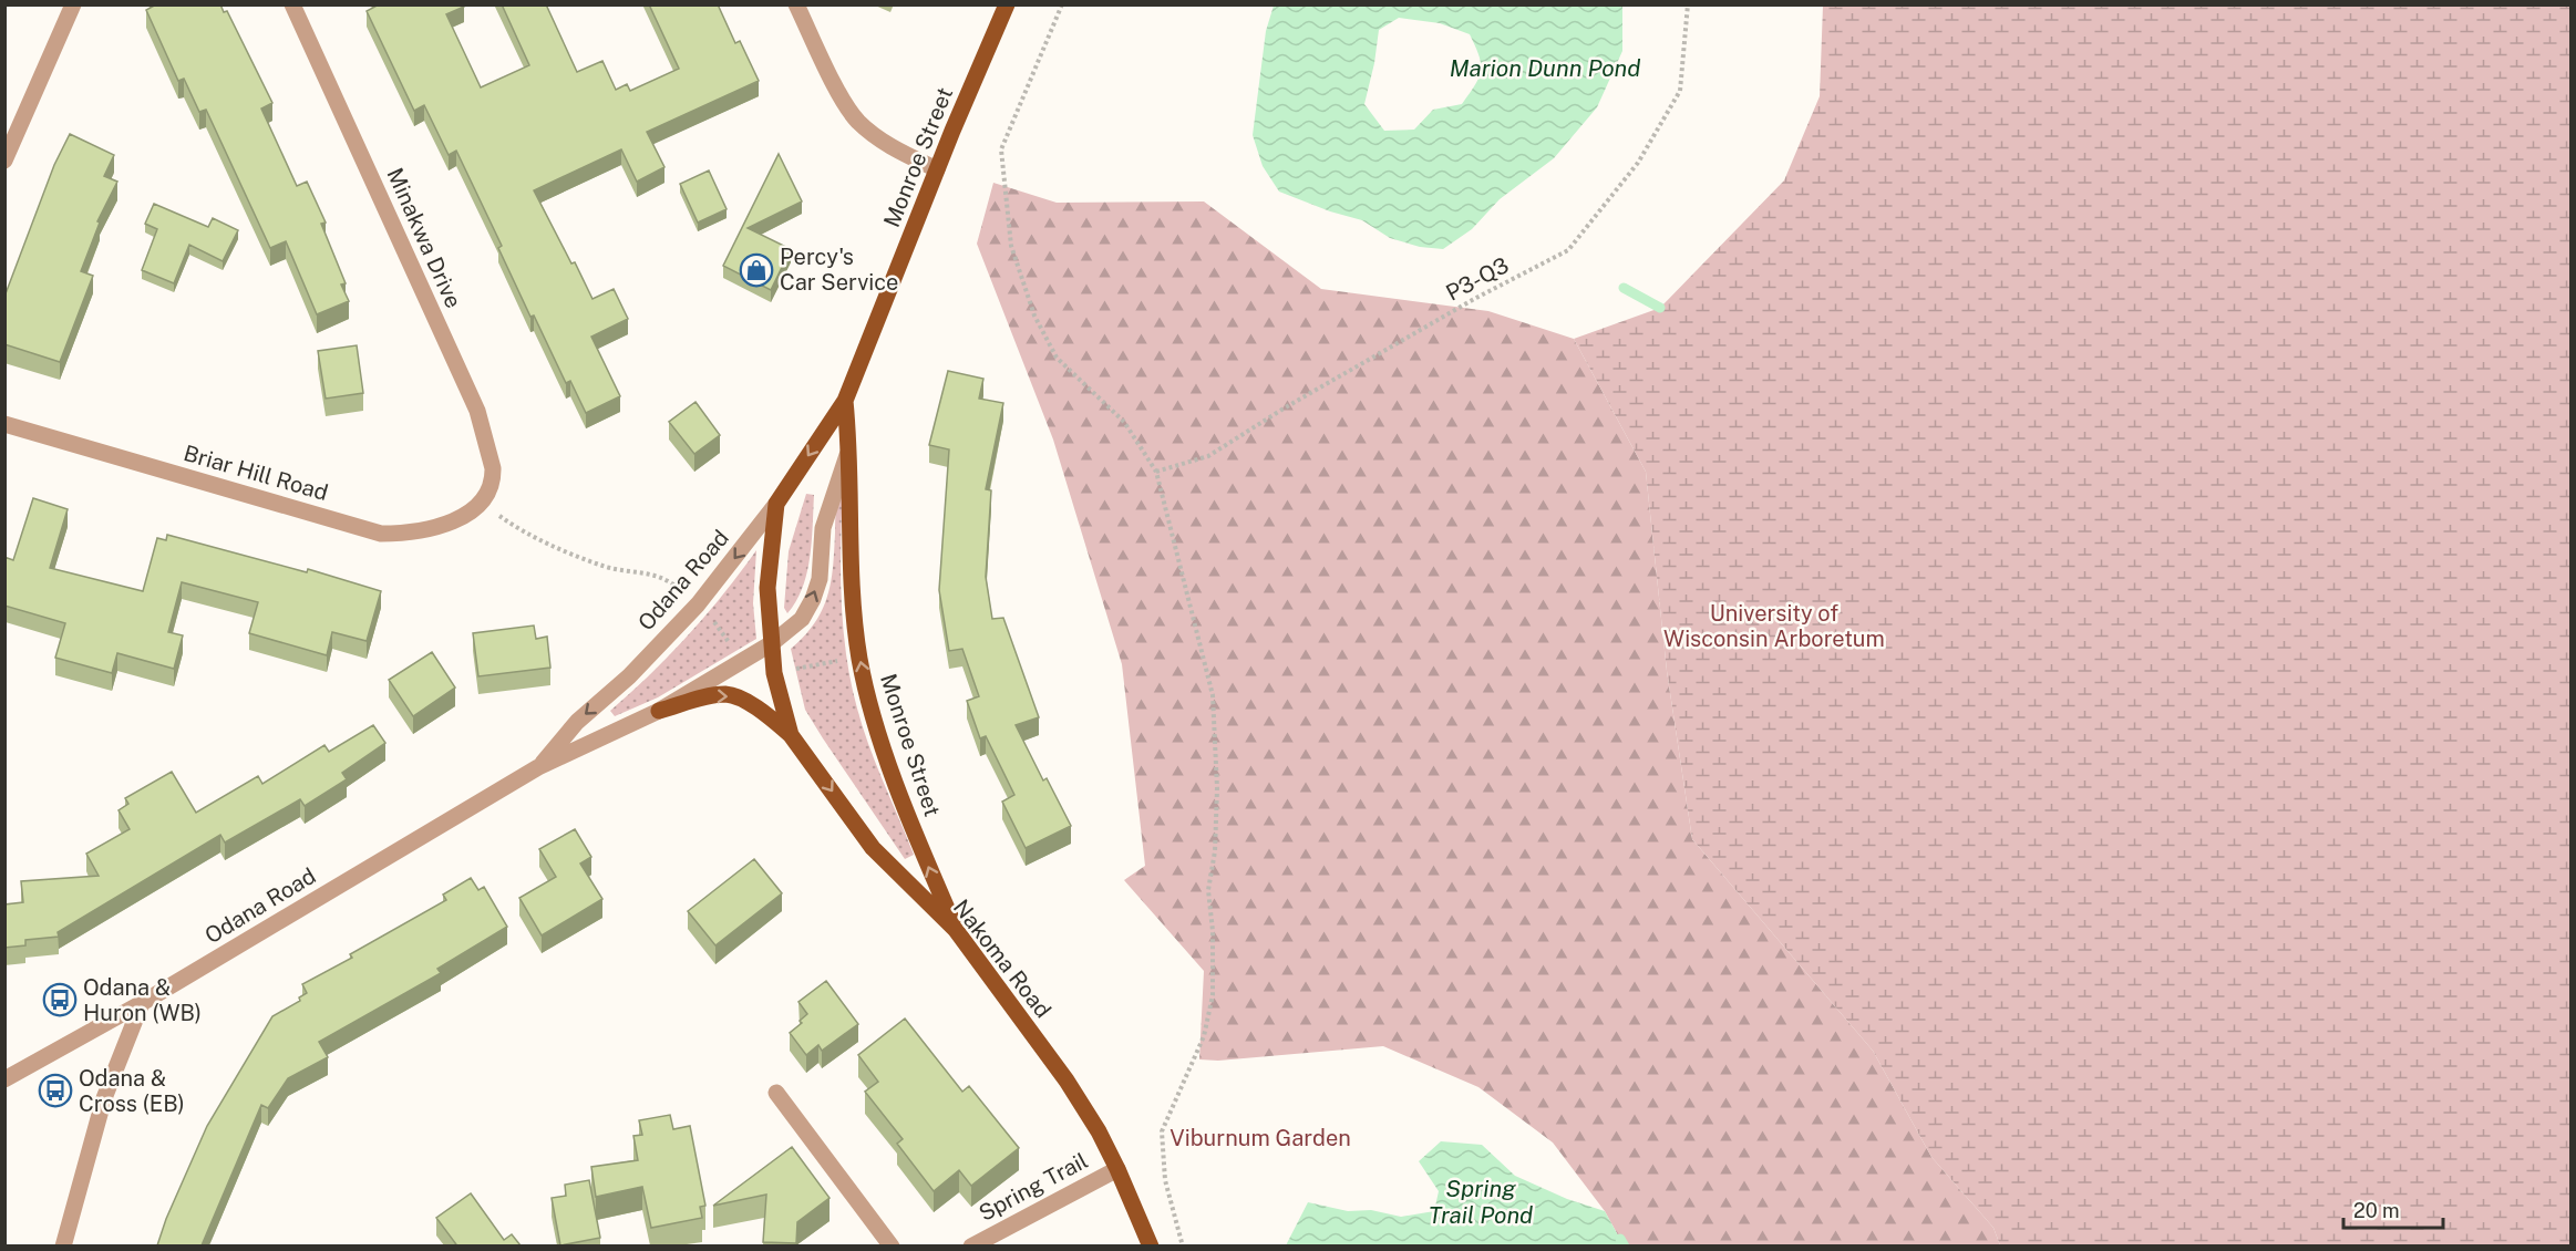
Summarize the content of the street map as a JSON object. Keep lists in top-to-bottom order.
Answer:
{
  "streets": {
    "main road": ["Monroe Street", "Nakoma Road"],
    "street": [
      "Minakwa Drive",
      "Briar Hill Road",
      "Odana Road",
      "Spring Trail"
    ],
    "path": ["P3-Q3"]
  },
  "crossings": [
    ["Monroe Street", "Odana Road"],
    ["Monroe Street", "Nakoma Road"],
    ["Minakwa Drive", "Briar Hill Road"],
    ["Odana Road", "Nakoma Road"],
    ["Nakoma Road", "Spring Trail"]
  ],
  "one_way": ["Nakoma Road"],
  "water": ["Marion Dunn Pond", "Spring Trail Pond"],
  "parks": ["University of Wisconsin Arboretum", "Viburnum Garden"],
  "places": {
    "shop": ["Percy's Car Service"],
    "bus stop": ["Odana & Huron (WB)", "Odana & Cross (EB)"]
  },
  "scale_bar": "20 m"
}
